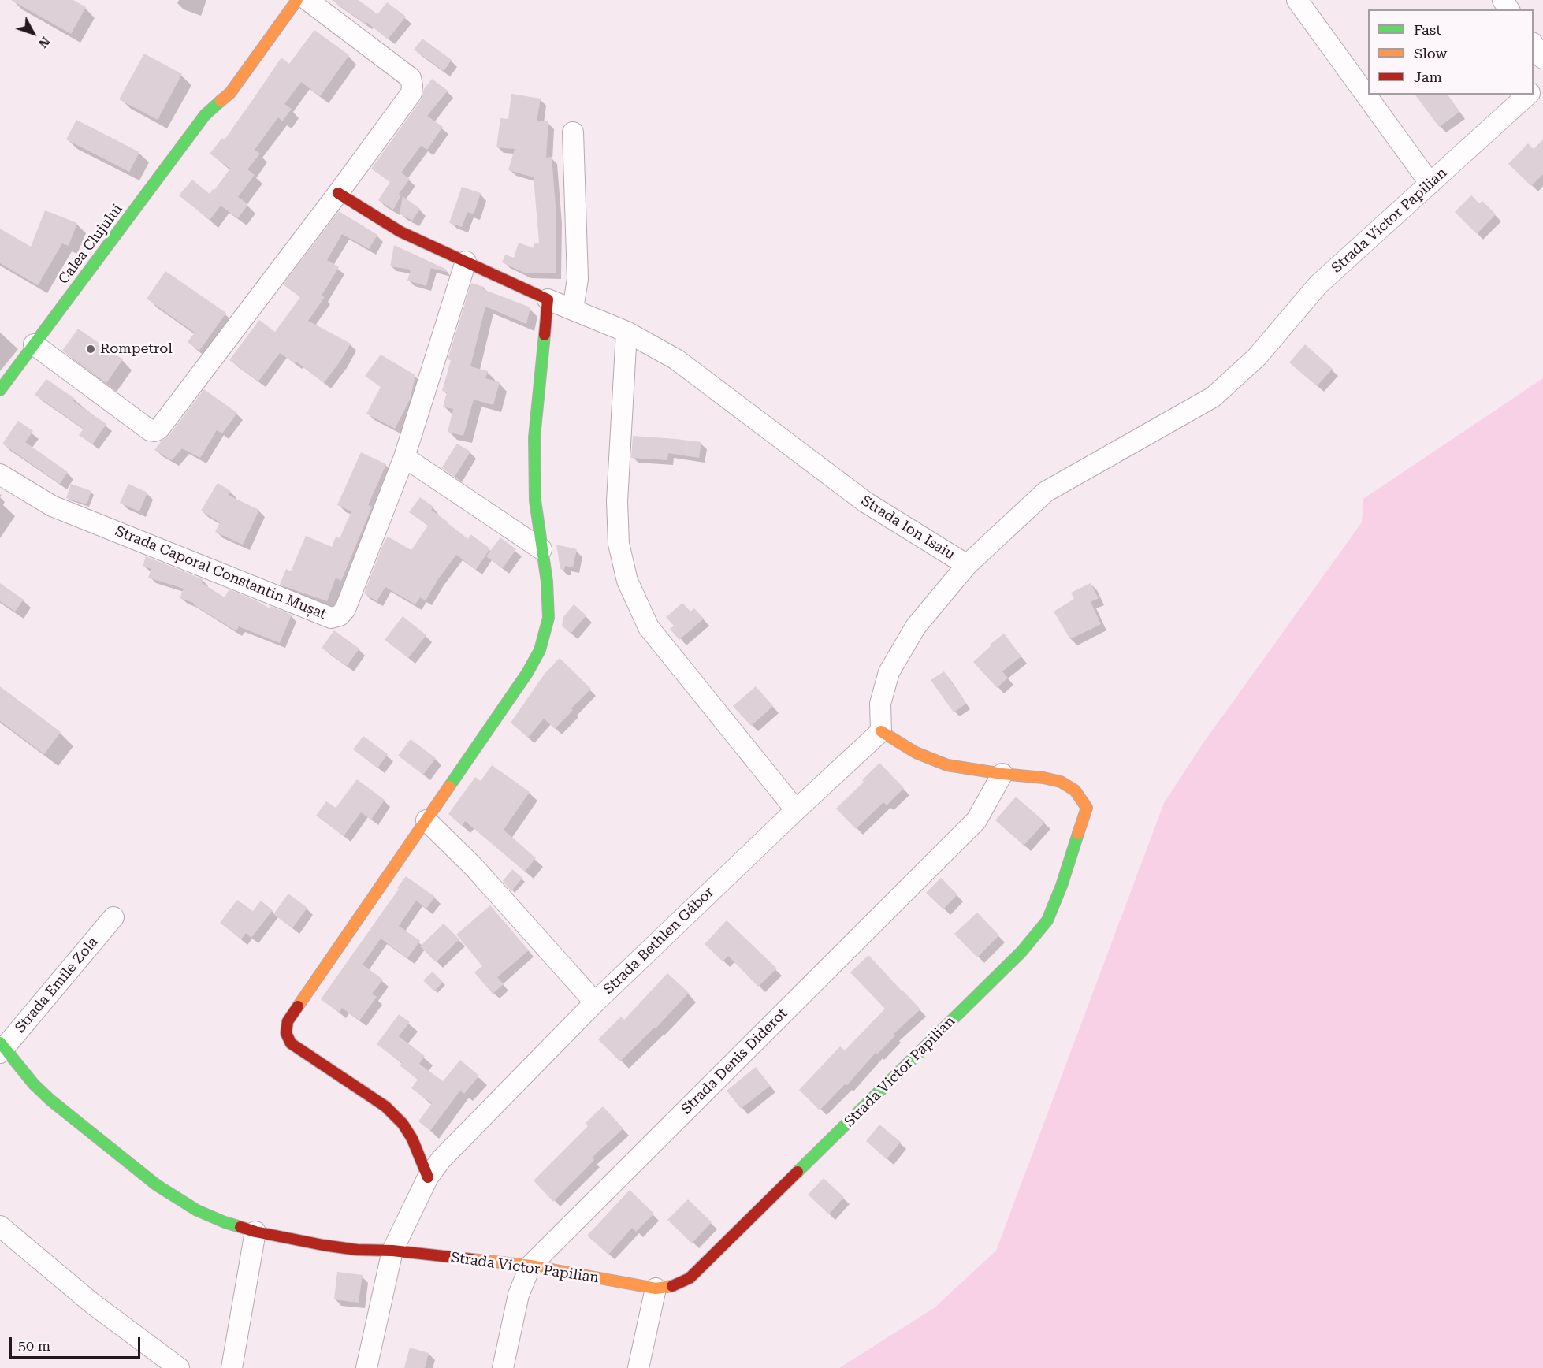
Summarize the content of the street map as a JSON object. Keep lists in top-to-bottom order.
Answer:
{
  "streets": {
    "street": [
      "Strada Victor Papilian",
      "Calea Clujului",
      "Strada Ion Isaiu",
      "Strada Caporal Constantin Mușat",
      "Strada Bethlen Gábor",
      "Strada Emile Zola",
      "Strada Denis Diderot"
    ]
  },
  "crossings": [
    ["Strada Victor Papilian", "Strada Ion Isaiu"],
    ["Strada Victor Papilian", "Strada Bethlen Gábor"],
    ["Strada Victor Papilian", "Strada Emile Zola"],
    ["Strada Victor Papilian", "Strada Denis Diderot"]
  ],
  "places": ["Rompetrol"],
  "legend": ["Fast", "Slow", "Jam"],
  "scale_bar": "50 m",
  "north": "bottom right"
}
